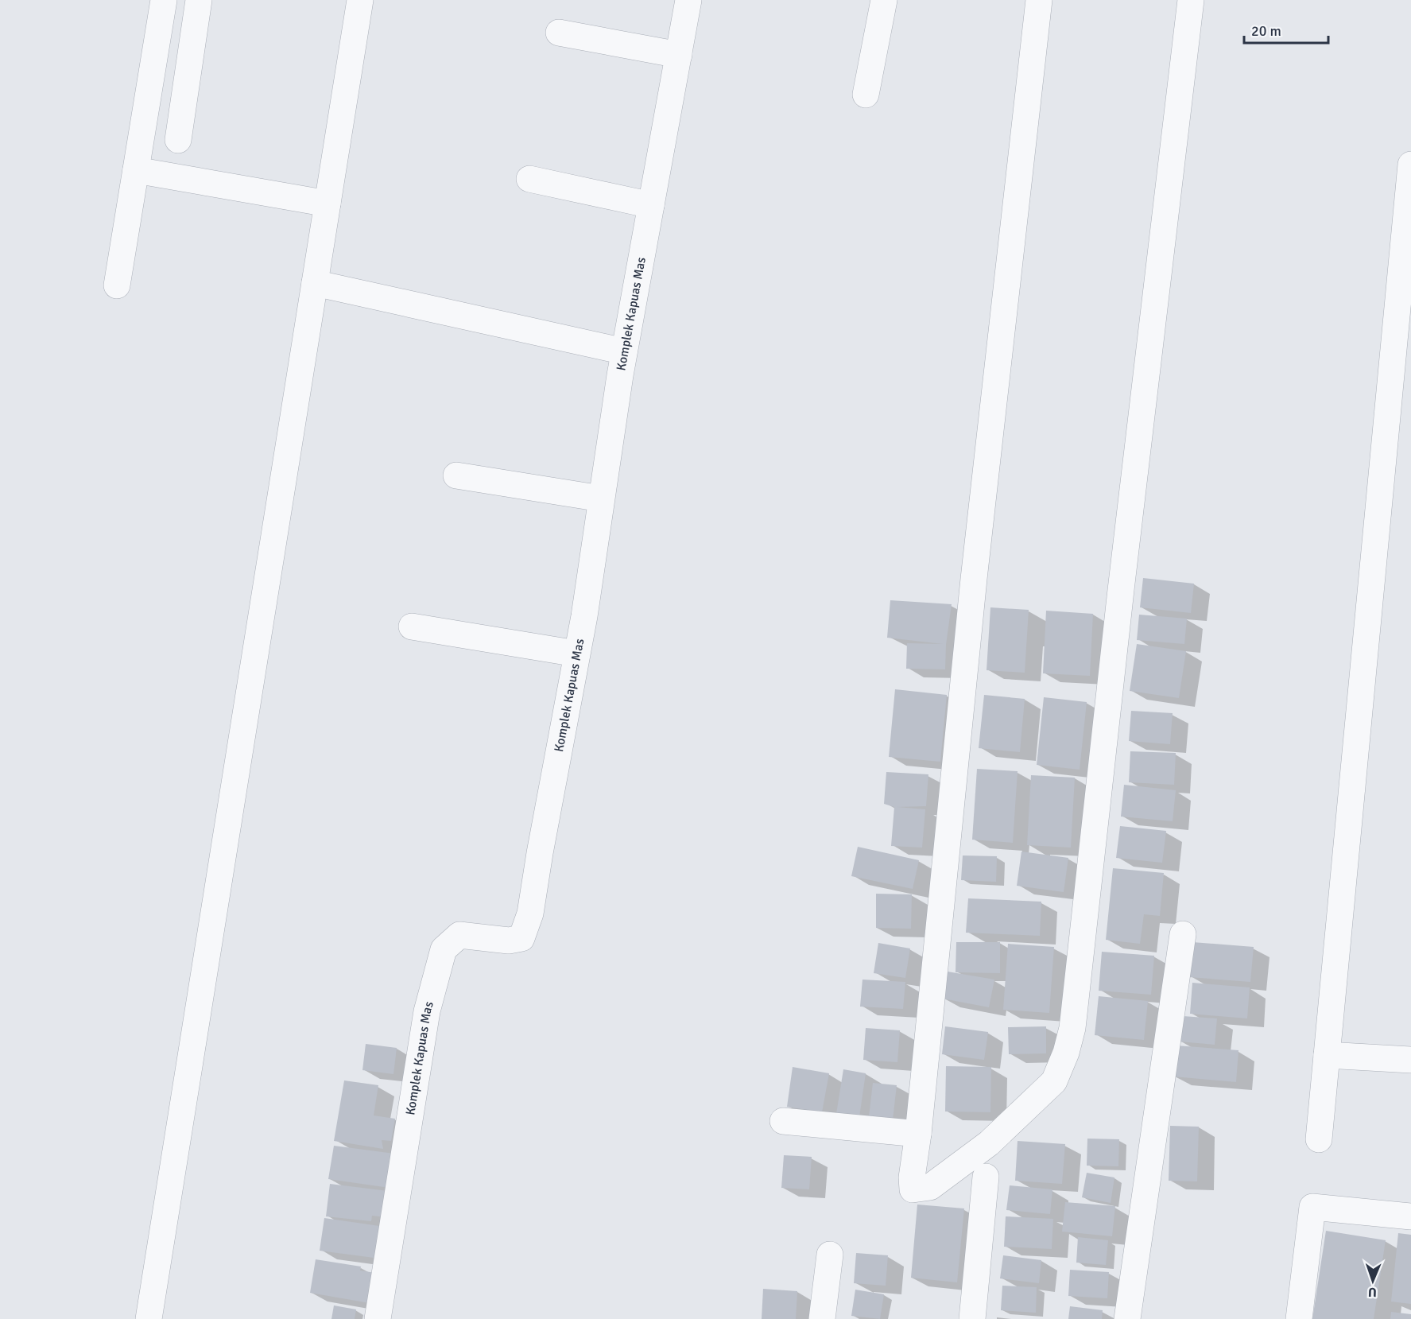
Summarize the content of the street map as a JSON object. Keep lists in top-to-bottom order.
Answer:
{
  "streets": {
    "street": ["Komplek Kapuas Mas"]
  },
  "scale_bar": "20 m",
  "north": "bottom"
}
